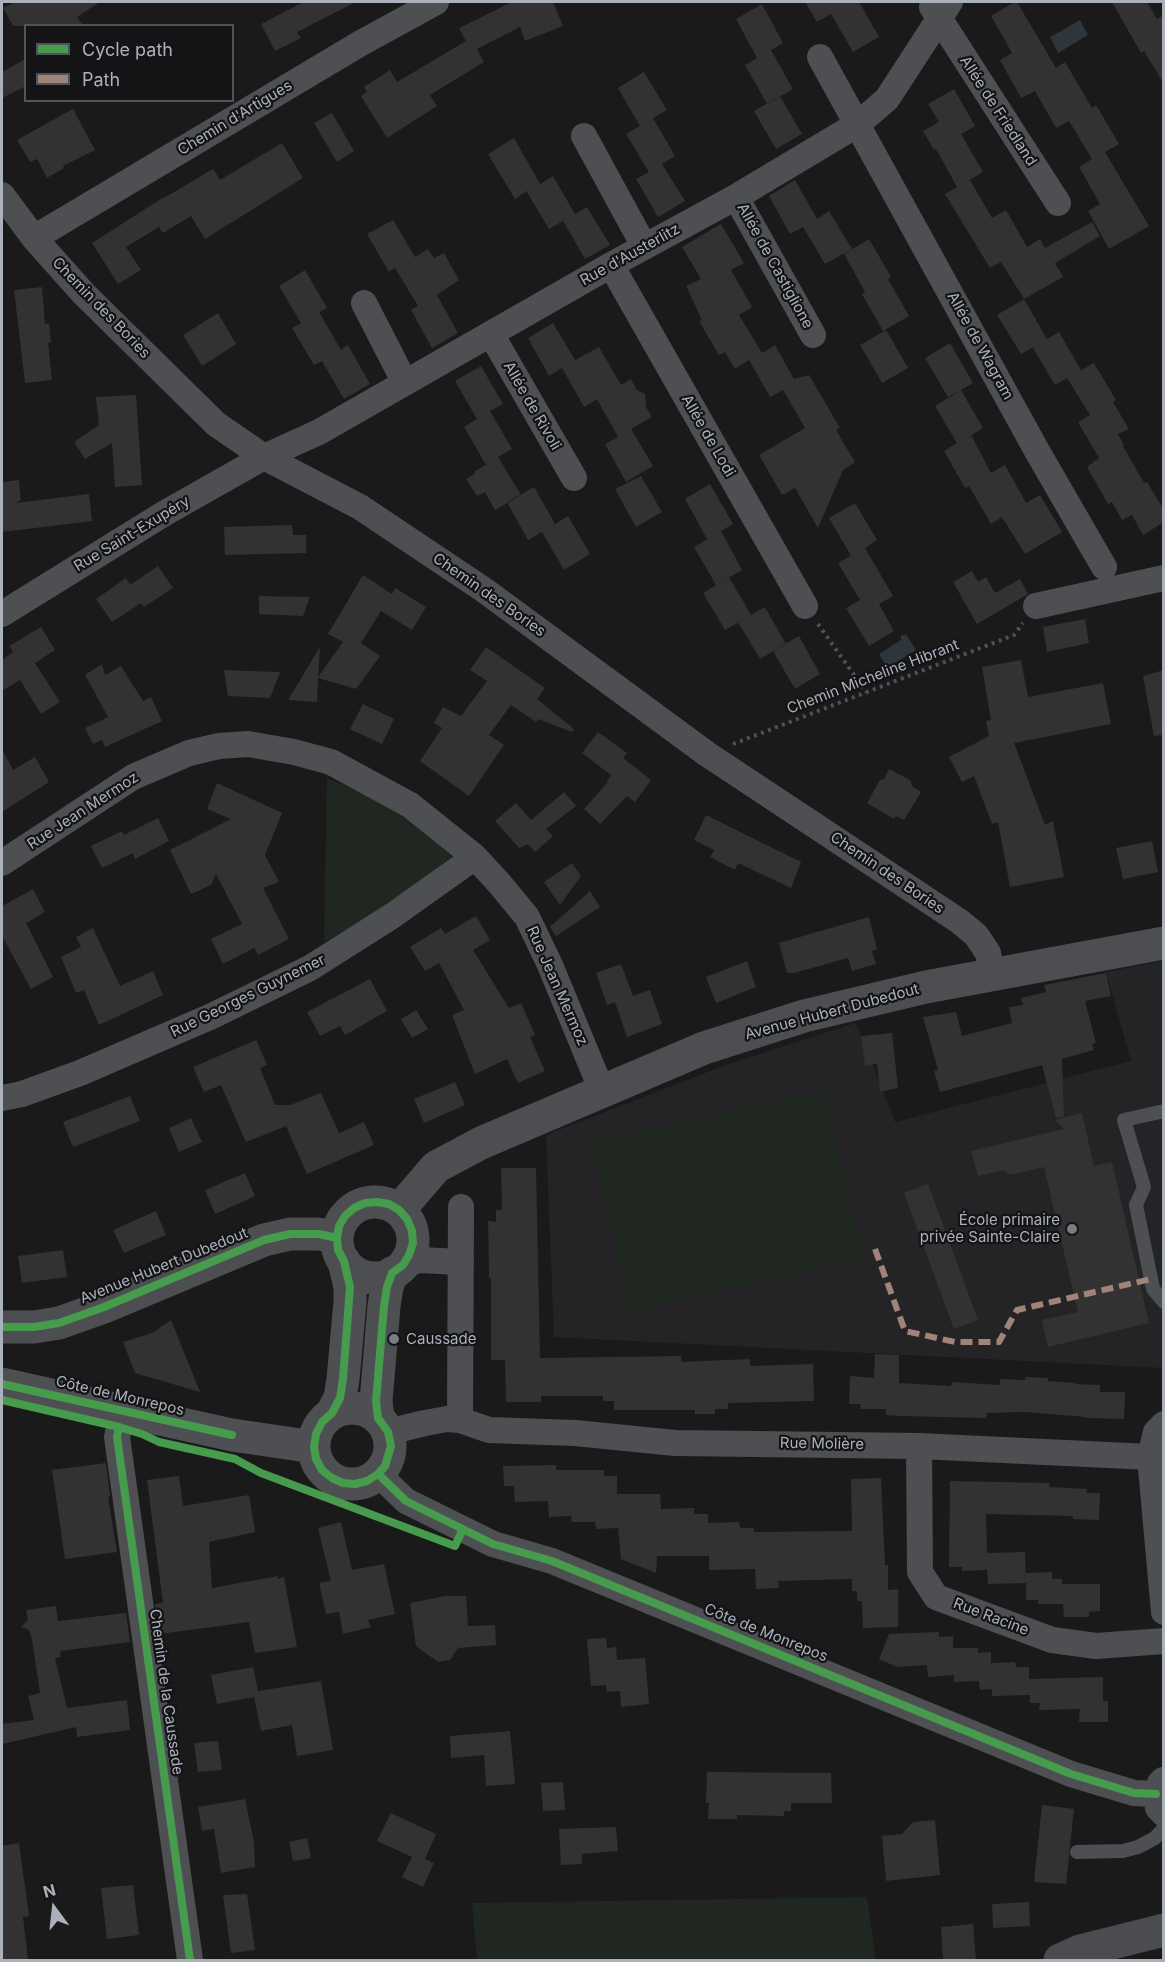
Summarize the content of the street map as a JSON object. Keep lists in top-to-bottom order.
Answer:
{
  "streets": {
    "main road": ["Avenue Hubert Dubedout"],
    "street": [
      "Allée de Friedland",
      "Chemin d'Artigues",
      "Rue d'Austerlitz",
      "Allée de Castiglione",
      "Chemin des Bories",
      "Allée de Wagram",
      "Allée de Rivoli",
      "Allée de Lodi",
      "Rue Saint-Exupéry",
      "Rue Jean Mermoz",
      "Rue Georges Guynemer",
      "Côte de Monrepos",
      "Rue Molière",
      "Rue Racine",
      "Chemin de la Caussade"
    ],
    "path": ["Chemin Micheline Hibrant"]
  },
  "crossings": [
    ["Allée de Friedland", "Rue d'Austerlitz"],
    ["Chemin d'Artigues", "Chemin des Bories"],
    ["Rue d'Austerlitz", "Allée de Castiglione"],
    ["Rue d'Austerlitz", "Chemin des Bories"],
    ["Rue d'Austerlitz", "Allée de Wagram"],
    ["Rue d'Austerlitz", "Allée de Rivoli"],
    ["Rue d'Austerlitz", "Allée de Lodi"],
    ["Rue d'Austerlitz", "Rue Saint-Exupéry"],
    ["Chemin des Bories", "Rue Saint-Exupéry"],
    ["Chemin des Bories", "Chemin Micheline Hibrant"],
    ["Chemin des Bories", "Avenue Hubert Dubedout"],
    ["Rue Jean Mermoz", "Rue Georges Guynemer"],
    ["Rue Jean Mermoz", "Avenue Hubert Dubedout"],
    ["Côte de Monrepos", "Rue Molière"],
    ["Côte de Monrepos", "Chemin de la Caussade"],
    ["Rue Molière", "Rue Racine"]
  ],
  "places": ["École primaire privée Sainte-Claire", "Caussade"],
  "legend": ["Cycle path", "Path"],
  "north": "top"
}
